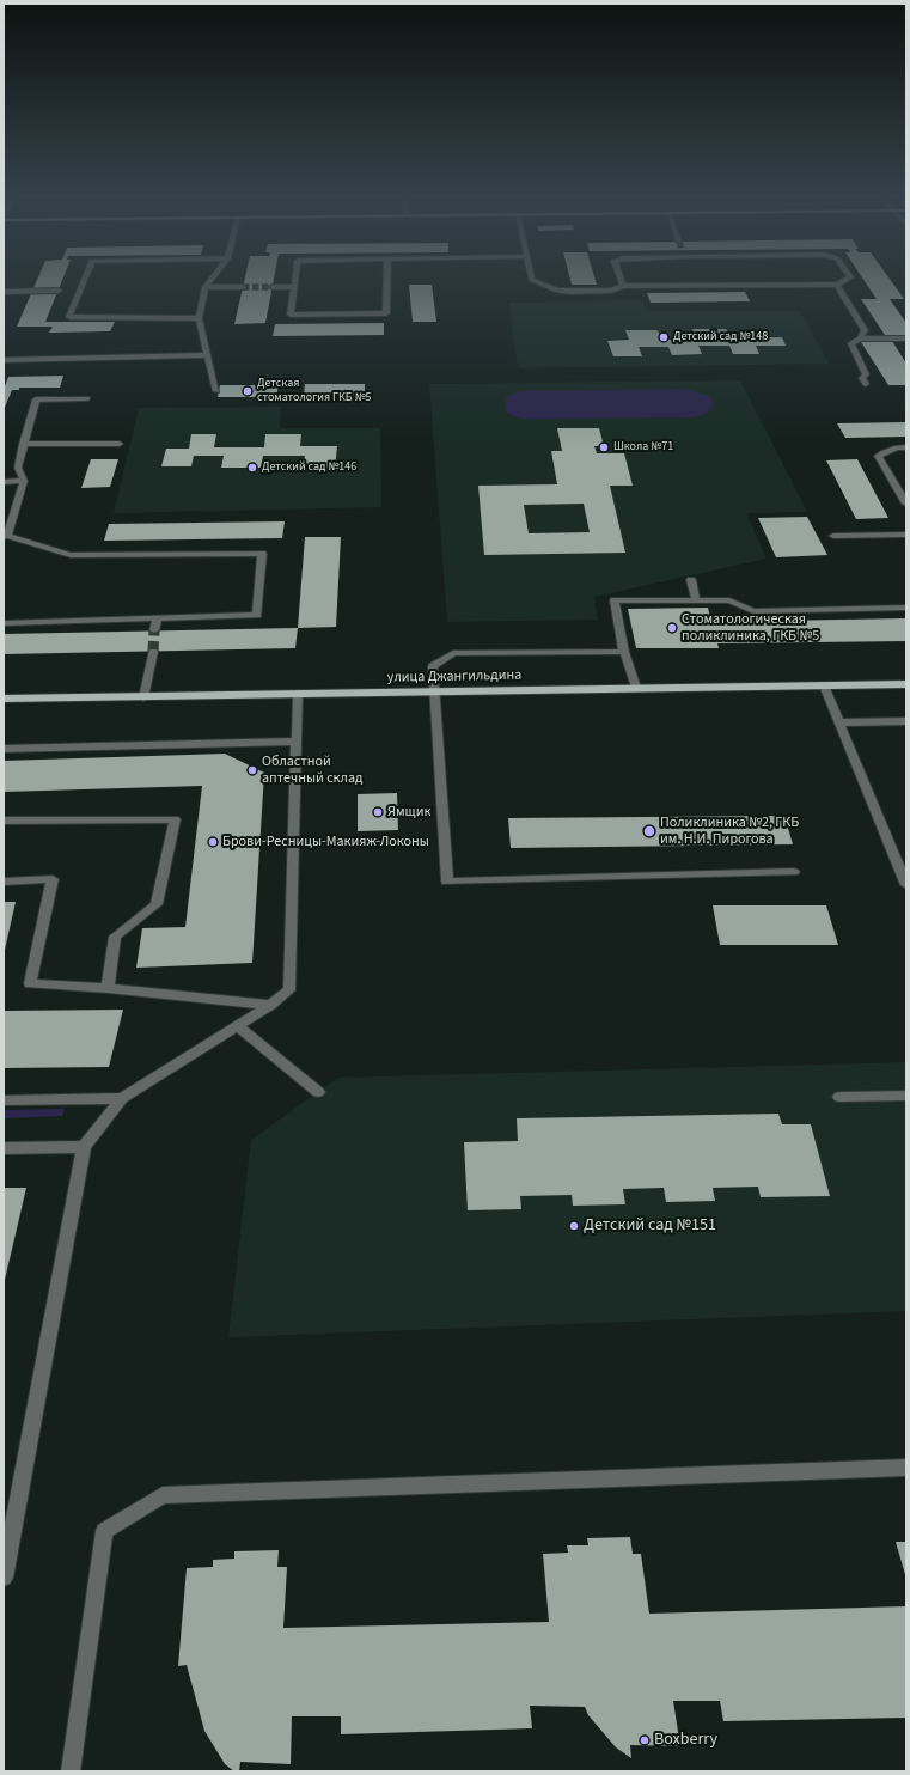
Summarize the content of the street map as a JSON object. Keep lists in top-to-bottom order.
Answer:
{
  "streets": {
    "main road": ["улица Джангильдина"]
  },
  "places": [
    "Детский сад №148",
    "Детская стоматология ГКБ №5",
    "Школа №71",
    "Детский сад №146",
    "Стоматологическая поликлиника, ГКБ №5",
    "Областной аптечный склад",
    "Ямщик",
    "Поликлиника №2, ГКБ им. Н.И. Пирогова",
    "Брови-Ресницы-Макияж-Локоны",
    "Детский сад №151",
    "Boxberry"
  ]
}
